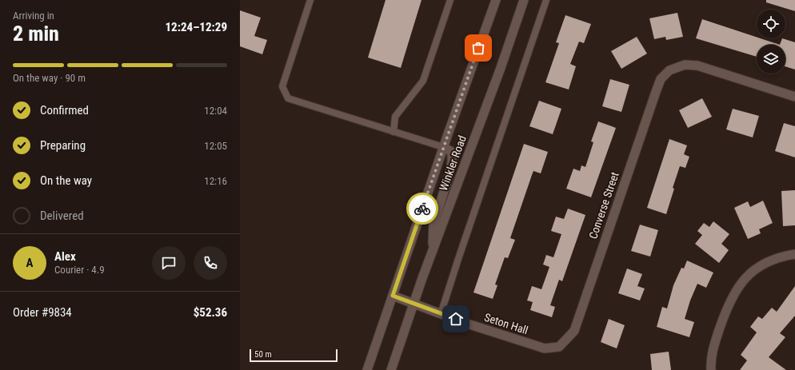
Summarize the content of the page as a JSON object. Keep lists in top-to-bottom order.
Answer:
{
  "streets": {
    "street": ["Winkler Road", "Converse Street", "Seton Hall"]
  },
  "crossings": [
    ["Winkler Road", "Seton Hall"],
    ["Converse Street", "Seton Hall"]
  ],
  "scale_bar": "50 m",
  "page": {
    "heading": ["2 min", "Arriving in", "12:24–12:29"],
    "panel": [
      "Alex",
      "Courier · 4.9",
      "Order #9834",
      "$52.36"
    ],
    "bar": "On the way · 90 m",
    "list": [
      ["Confirmed", "12:04"],
      ["Preparing", "12:05"],
      ["On the way", "12:16"],
      "Delivered"
    ],
    "round": "A",
    "scale": "50 m"
  }
}
